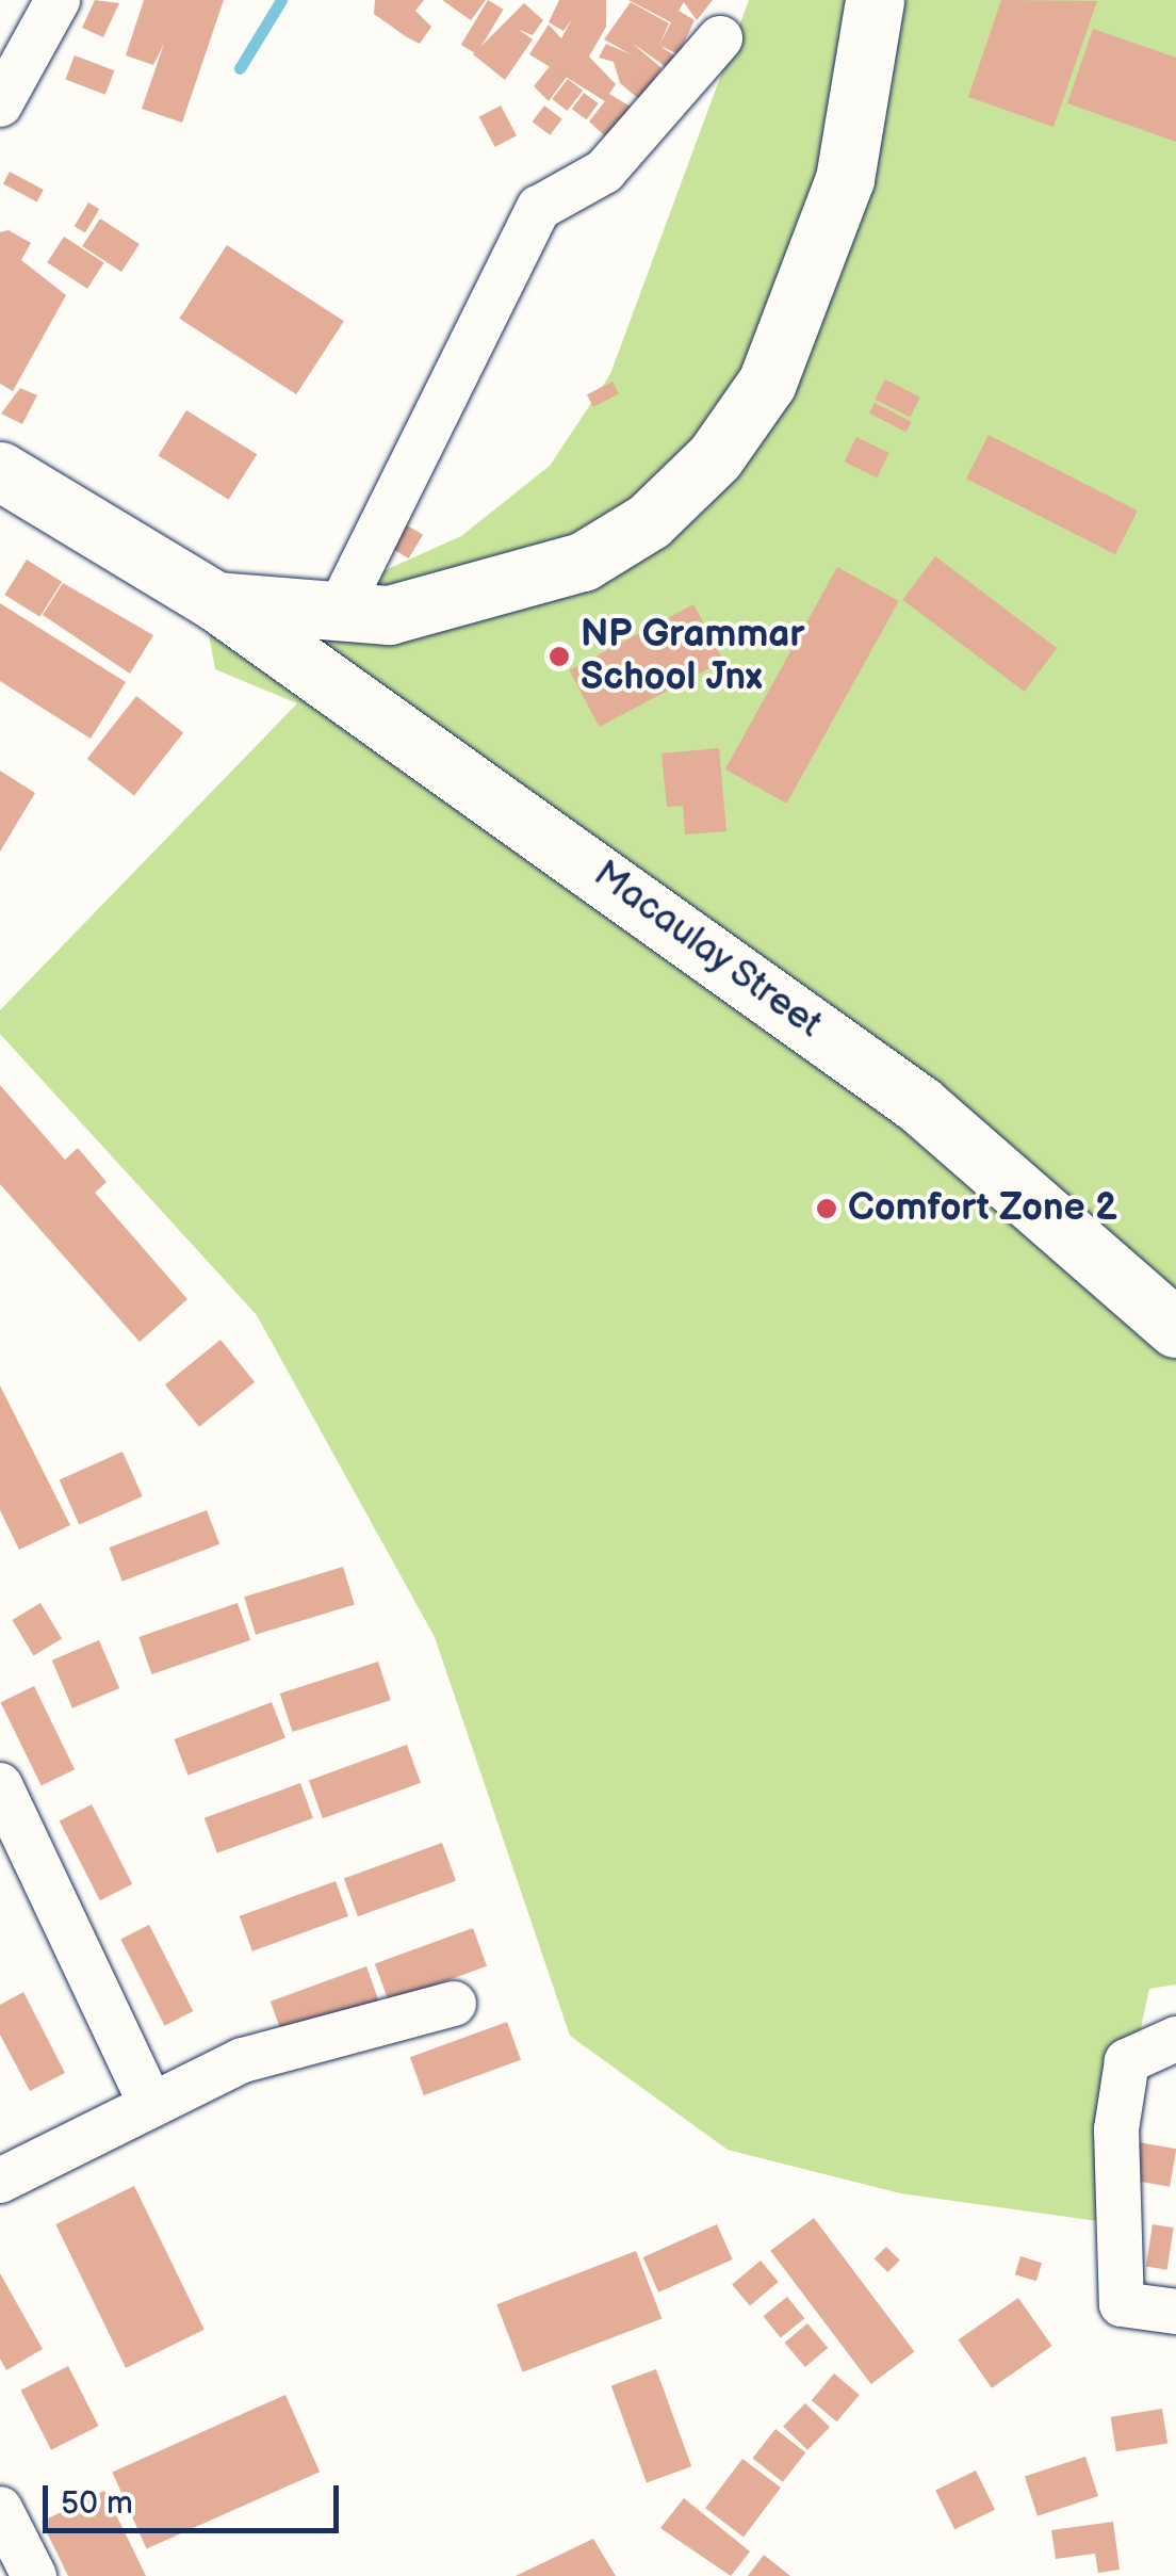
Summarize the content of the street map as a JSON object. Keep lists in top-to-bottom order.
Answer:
{
  "streets": {
    "main road": ["Macaulay Street"]
  },
  "places": ["NP Grammar School Jnx", "Comfort Zone 2"],
  "scale_bar": "50 m"
}
